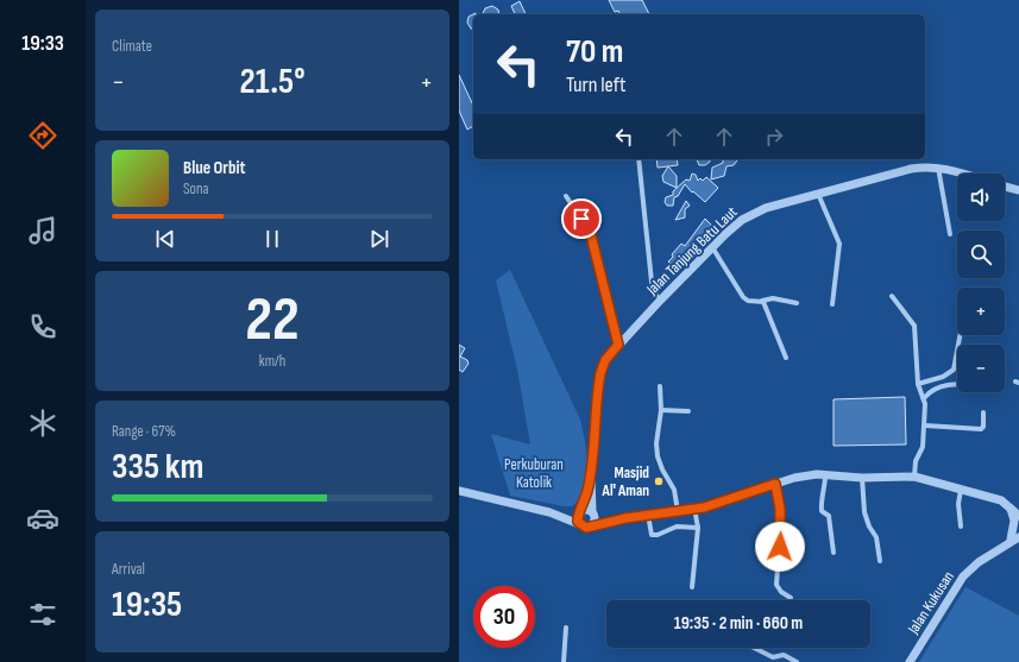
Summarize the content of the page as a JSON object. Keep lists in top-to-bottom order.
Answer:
{
  "streets": {
    "street": ["Jalan Tanjung Batu Laut", "Jalan Kukusan"]
  },
  "parks": ["Perkuburan Katolik"],
  "places": ["Masjid Al' Aman"],
  "page": {
    "tabs": "19:33",
    "tile": [
      "Climate",
      ["22", "km/h"],
      ["Range · 67%", "335 km"],
      ["Arrival", "19:35"]
    ],
    "turn": ["70 m", "Turn left"],
    "heat": ["−", "21.5°", "+"],
    "song": ["Blue Orbit", "Sona"],
    "map_buttons": ["+", "−"],
    "limit": "30",
    "trip": "19:35 · 2 min · 660 m"
  }
}
